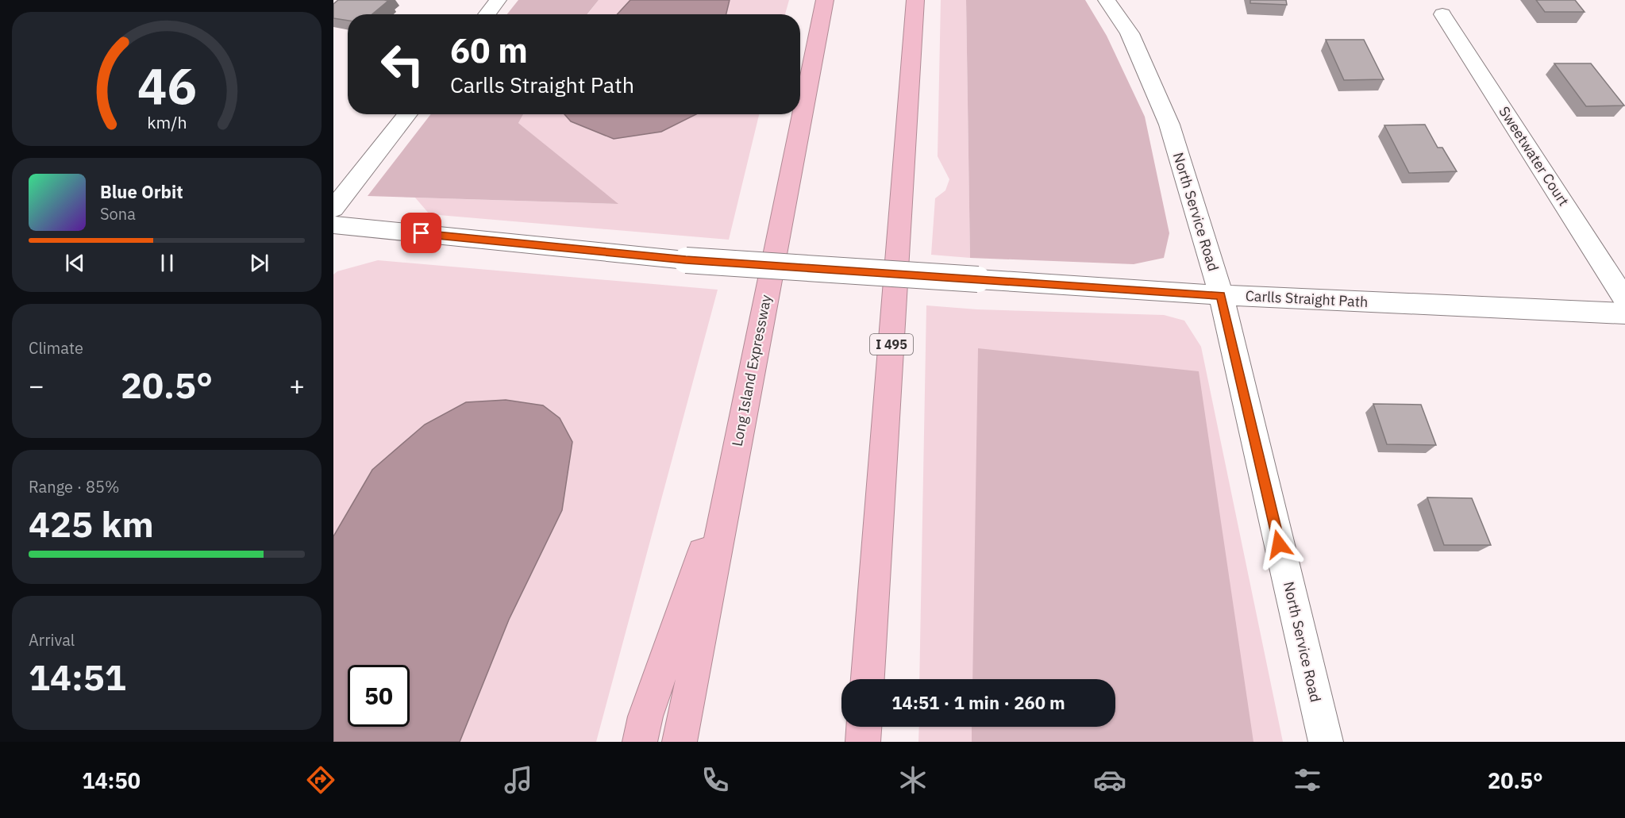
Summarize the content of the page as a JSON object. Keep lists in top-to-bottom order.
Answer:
{
  "streets": {
    "highway": ["I 495", "Long Island Expressway"],
    "street": ["Sweetwater Court", "North Service Road", "Carlls Straight Path"]
  },
  "crossings": [
    ["North Service Road", "Carlls Straight Path"]
  ],
  "page": {
    "turn": ["60 m", "Carlls Straight Path"],
    "song": ["Blue Orbit", "Sona"],
    "tile": [
      "Climate",
      ["Range · 85%", "425 km"],
      ["Arrival", "14:51"]
    ],
    "heat": ["−", "20.5°", "+"],
    "limit": "50",
    "trip": "14:51 · 1 min · 260 m",
    "tabs": ["14:50", "20.5°"],
    "gauge": ["46", "km/h"]
  }
}
